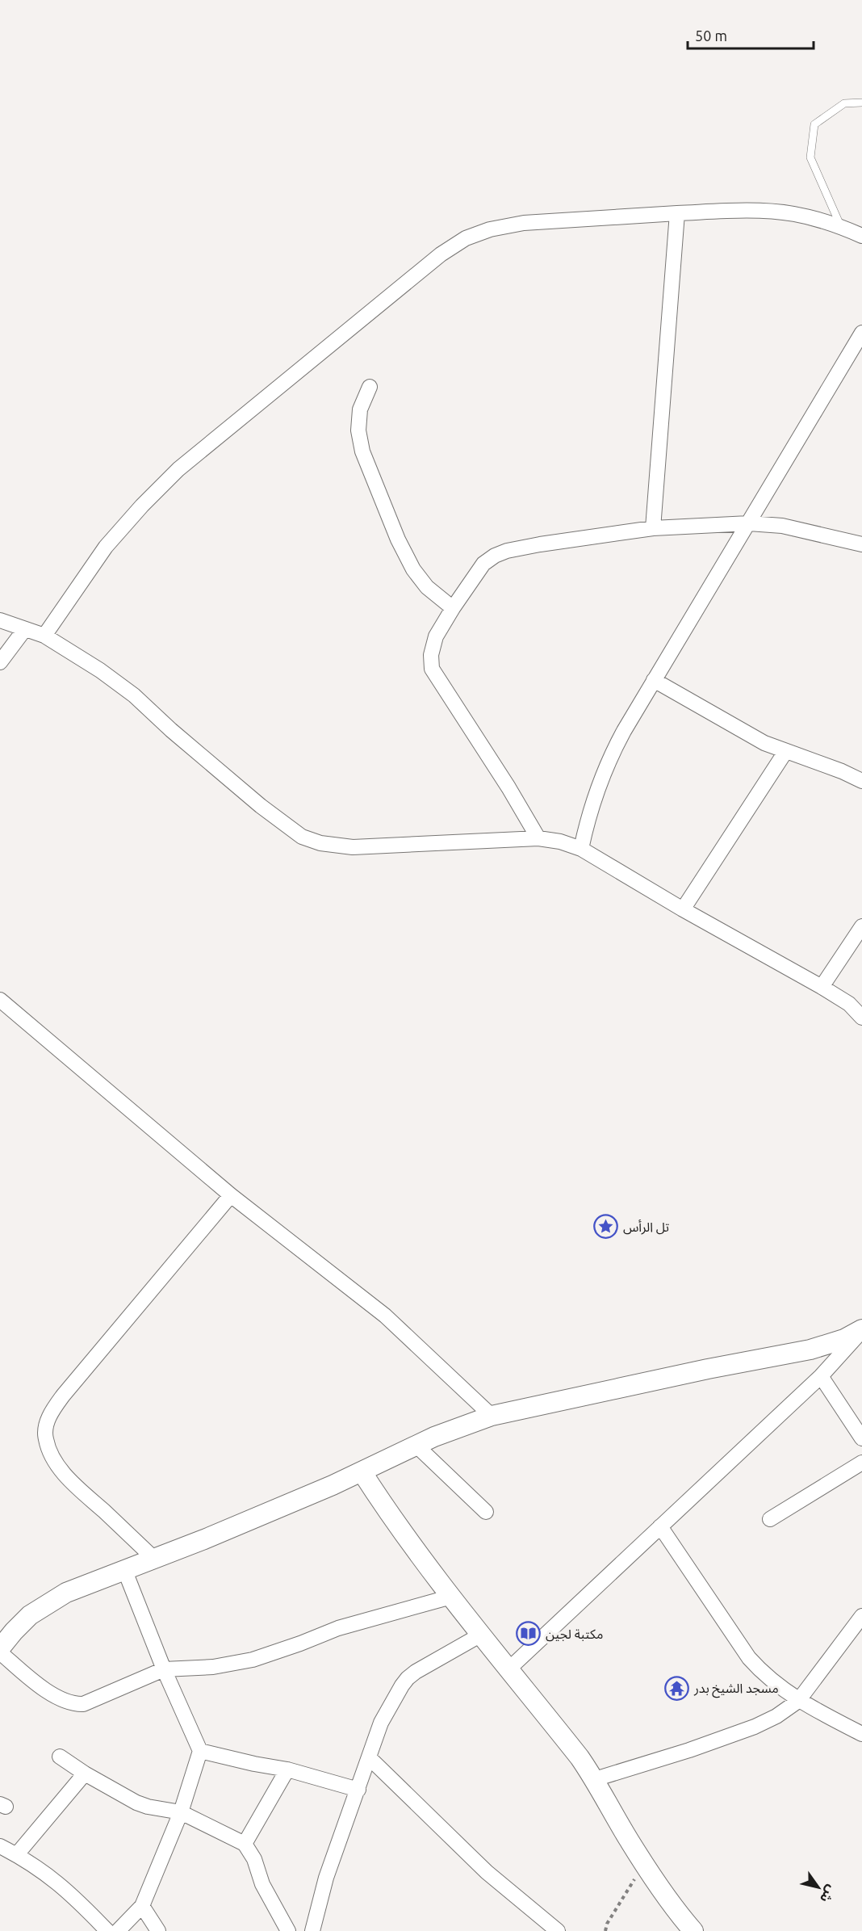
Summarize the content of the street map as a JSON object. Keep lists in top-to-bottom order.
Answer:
{
  "places": {
    "place": ["تل الرأس"],
    "library": ["مكتبة لجين"],
    "temple": ["مسجد الشيخ بدر"]
  },
  "scale_bar": "50 m",
  "north": "bottom right"
}
